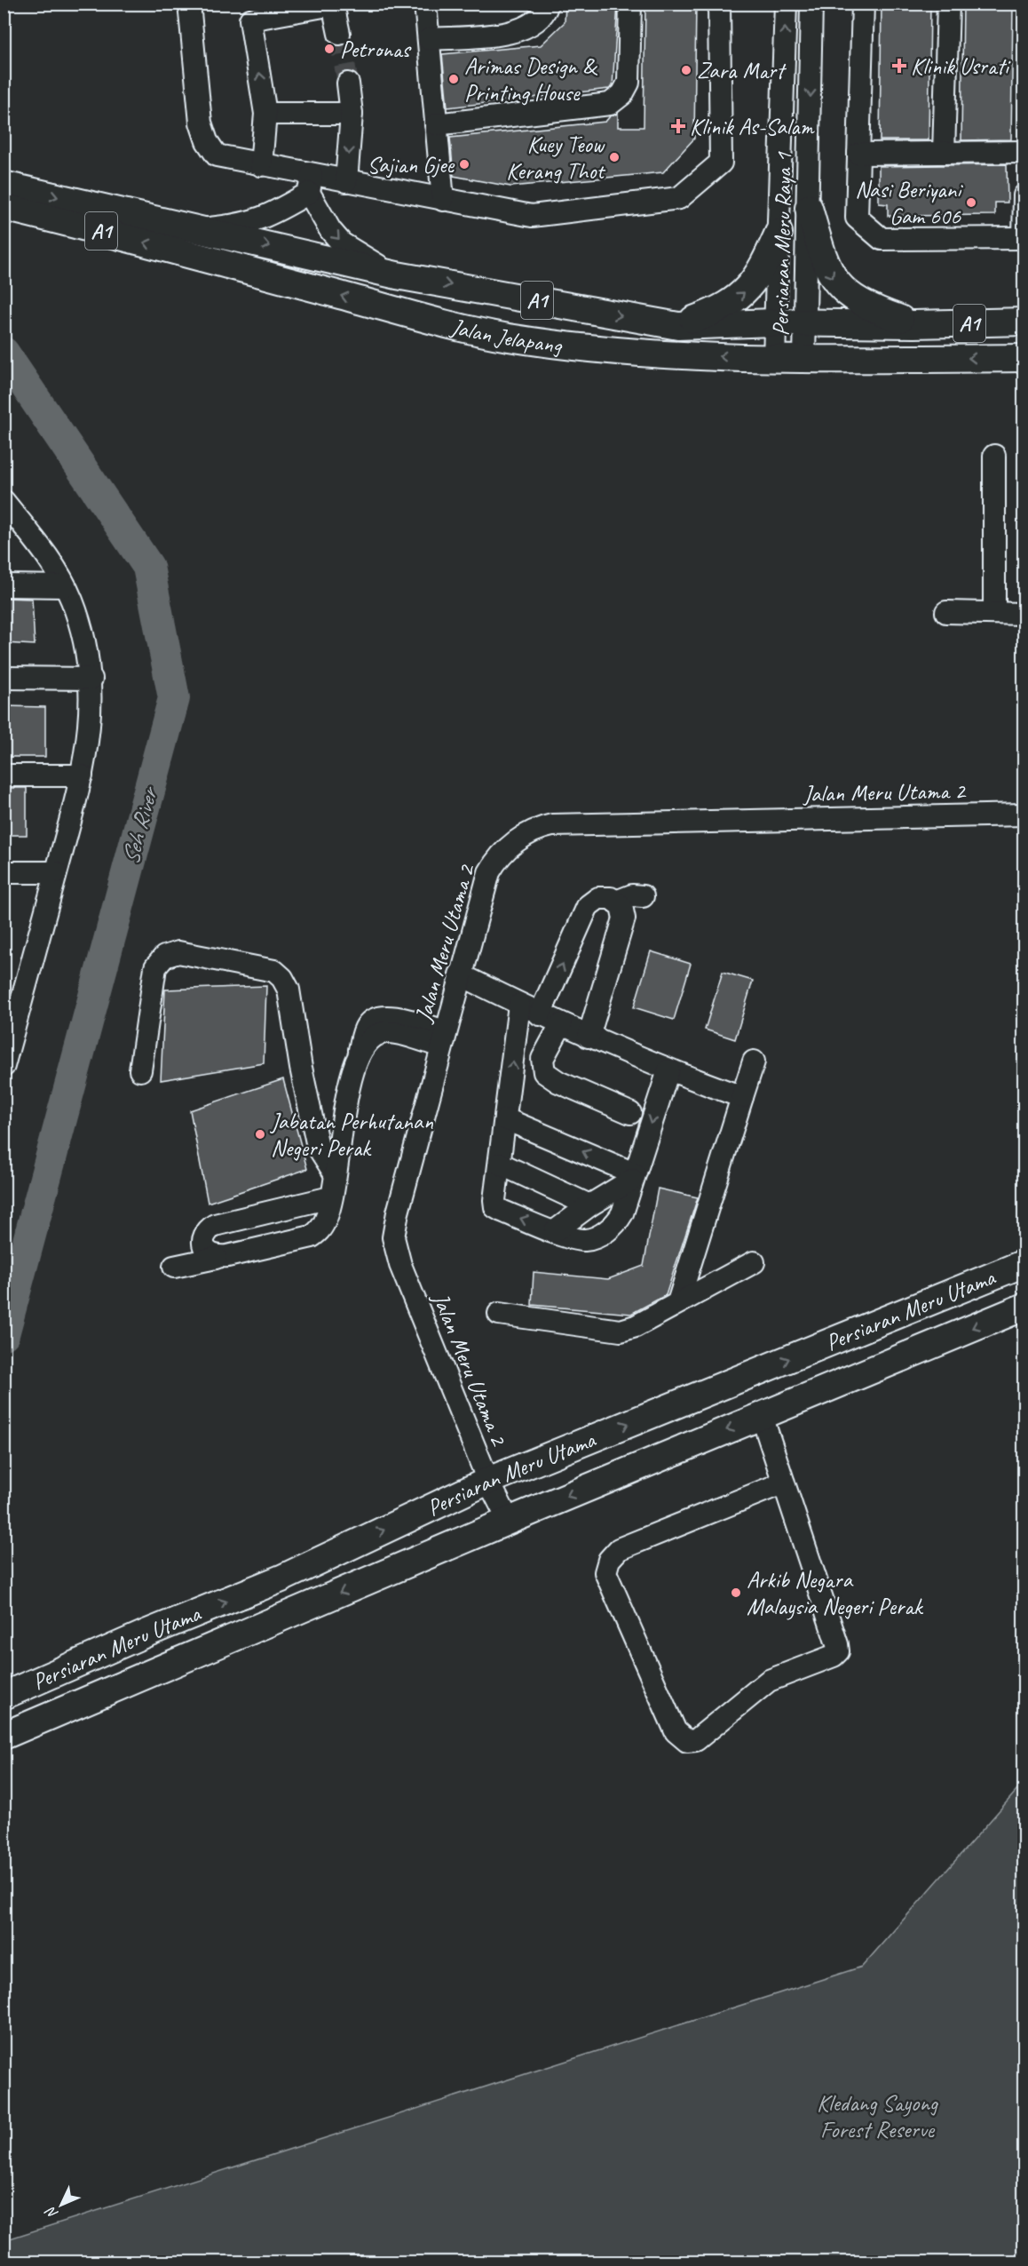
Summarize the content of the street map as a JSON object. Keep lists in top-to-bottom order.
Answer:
{
  "streets": {
    "main road": ["A1", "Jalan Jelapang", "Persiaran Meru Utama"],
    "street": ["Persiaran Meru Raya 1", "Jalan Meru Utama 2"]
  },
  "crossings": [
    ["Persiaran Meru Raya 1", "Jalan Jelapang"],
    ["Jalan Meru Utama 2", "Persiaran Meru Utama"]
  ],
  "water": ["Seh River"],
  "parks": ["Kledang Sayong Forest Reserve"],
  "places": {
    "other": [
      "Petronas",
      "Zara Mart",
      "Arimas Design & Printing House",
      "Kuey Teow Kerang Thot",
      "Sajian Gjee",
      "Nasi Beriyani Gam 606",
      "Jabatan Perhutanan Negeri Perak",
      "Arkib Negara Malaysia Negeri Perak"
    ],
    "health": ["Klinik Usrati", "Klinik As-Salam"]
  },
  "north": "bottom left"
}
